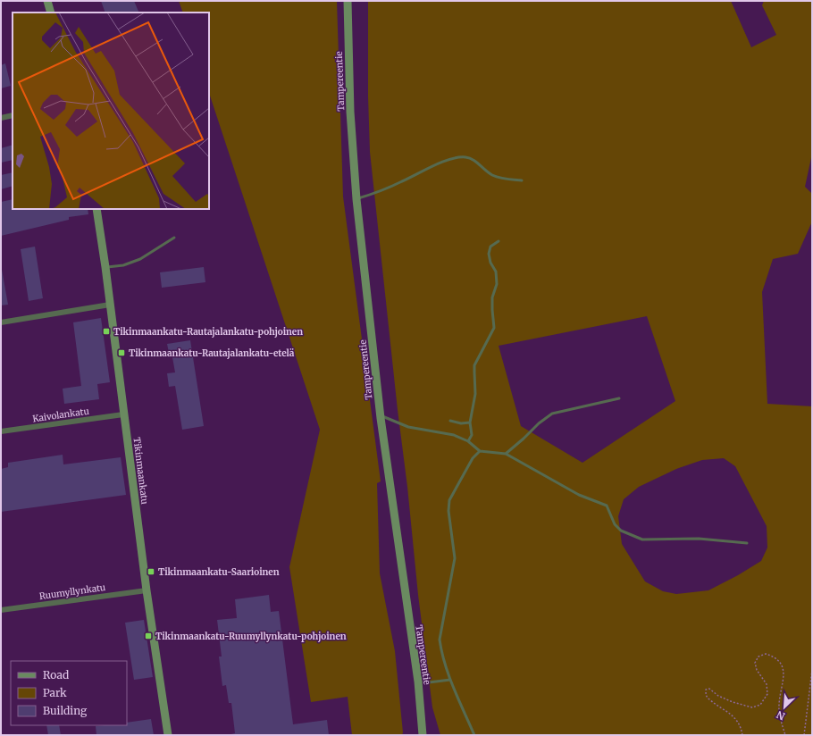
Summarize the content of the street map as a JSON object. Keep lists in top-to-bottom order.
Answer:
{
  "streets": {
    "main road": ["Tampereentie", "Tikinmaankatu"],
    "street": ["Kaivolankatu", "Ruumyllynkatu"]
  },
  "crossings": [
    ["Kaivolankatu", "Tikinmaankatu"],
    ["Tikinmaankatu", "Ruumyllynkatu"]
  ],
  "places": {
    "transit": [
      "Tikinmaankatu-Rautajalankatu-pohjoinen",
      "Tikinmaankatu-Rautajalankatu-etelä",
      "Tikinmaankatu-Saarioinen",
      "Tikinmaankatu-Ruumyllynkatu-pohjoinen"
    ]
  },
  "legend": ["Road", "Park", "Building"],
  "north": "bottom left"
}
